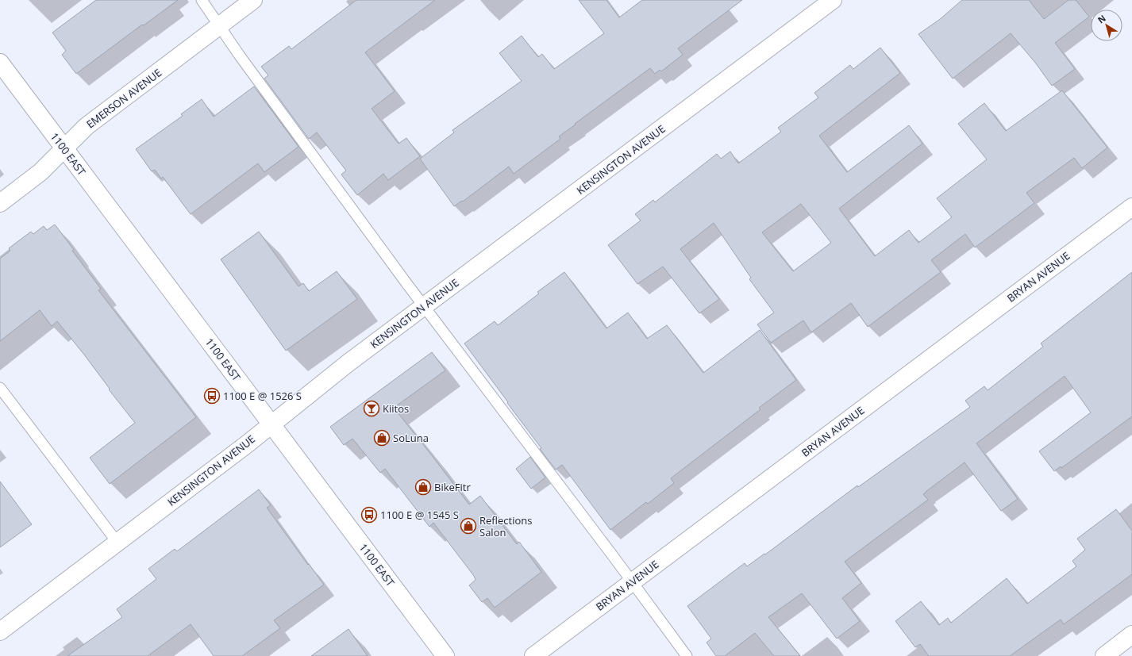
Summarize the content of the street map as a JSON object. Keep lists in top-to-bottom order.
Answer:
{
  "streets": {
    "street": [
      "EMERSON AVENUE",
      "1100 EAST",
      "KENSINGTON AVENUE",
      "BRYAN AVENUE"
    ]
  },
  "crossings": [
    ["EMERSON AVENUE", "1100 EAST"],
    ["1100 EAST", "KENSINGTON AVENUE"]
  ],
  "places": {
    "bus stop": ["1100 E @ 1526 S", "1100 E @ 1545 S"],
    "bar": ["Kiitos"],
    "shop": ["SoLuna", "BikeFitr", "Reflections Salon"]
  },
  "north": "top left"
}
